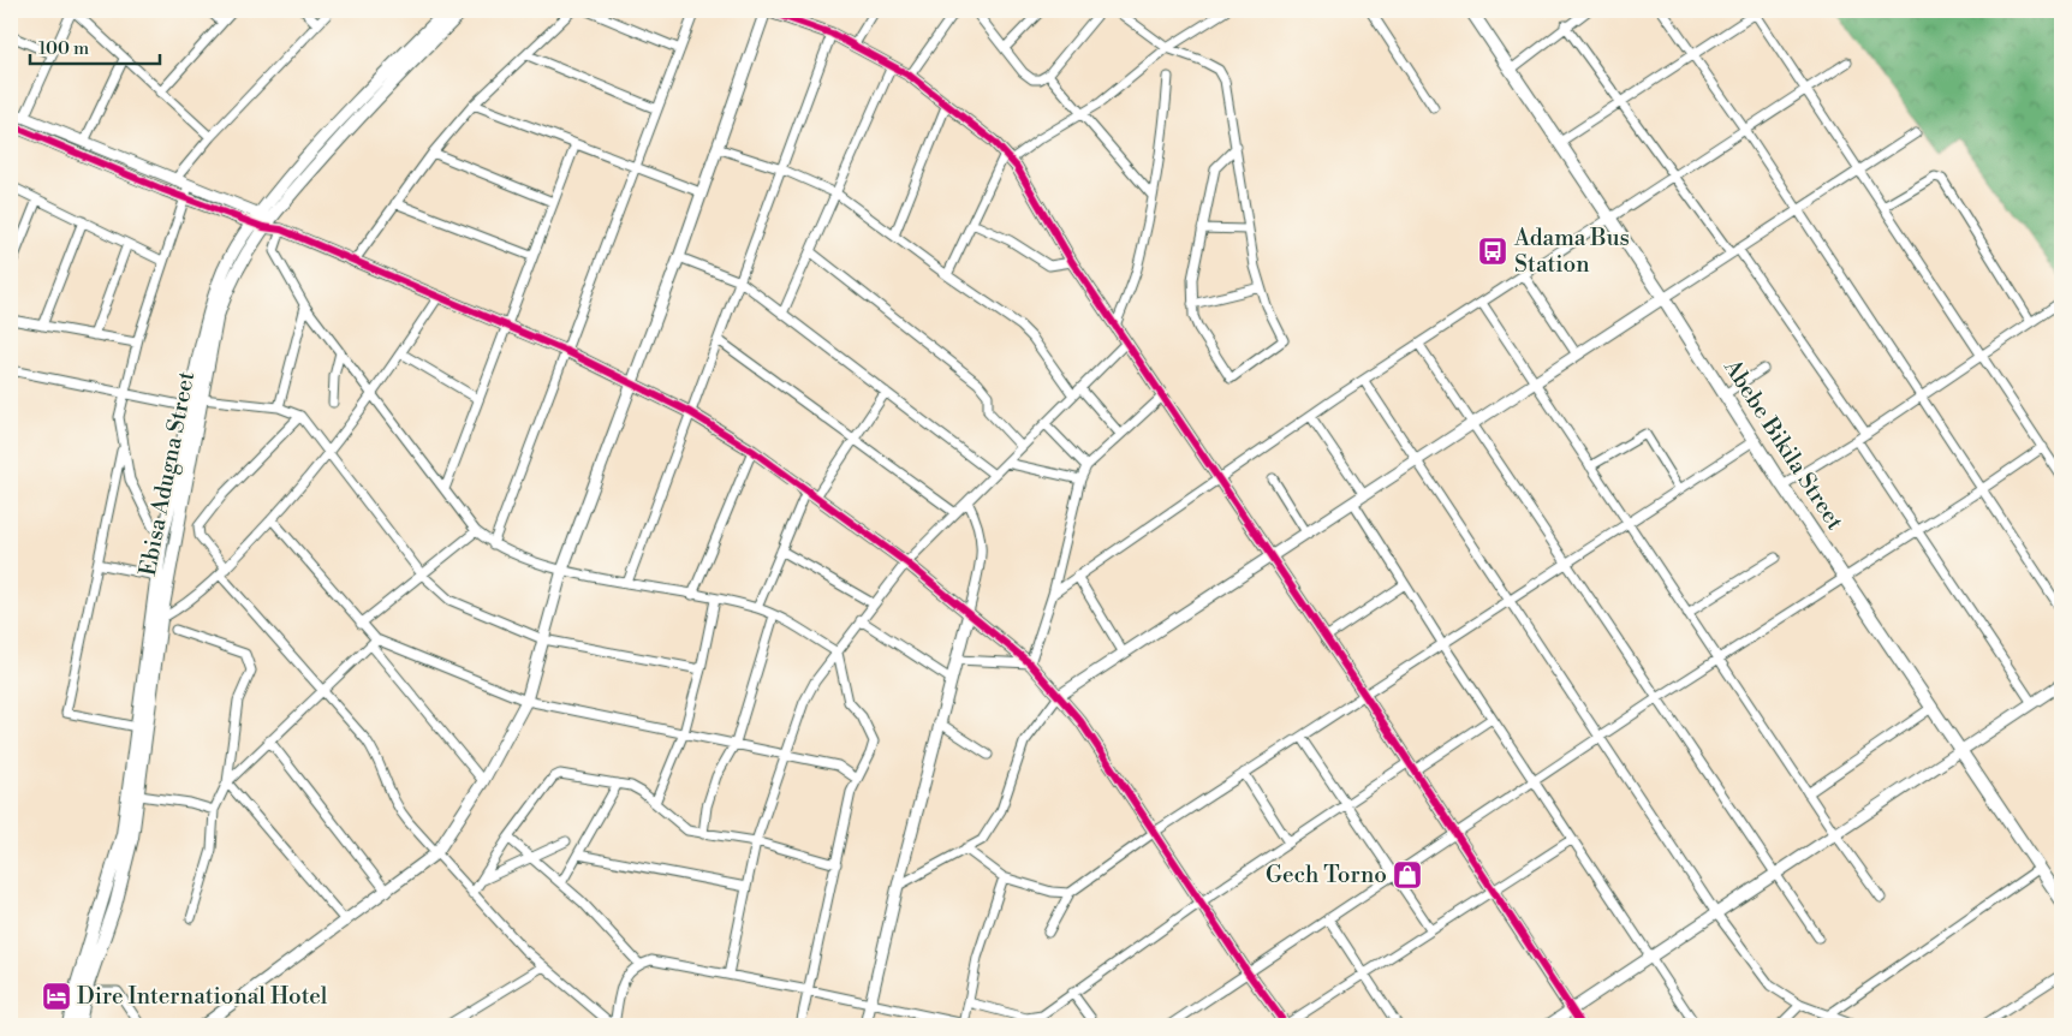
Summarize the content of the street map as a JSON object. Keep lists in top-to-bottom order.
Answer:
{
  "streets": {
    "main road": ["Abebe Bikila Street", "Ebisa Adugna Street"]
  },
  "places": {
    "bus stop": ["Adama Bus Station"],
    "shop": ["Gech Torno"],
    "hotel": ["Dire International Hotel"]
  },
  "scale_bar": "100 m"
}
